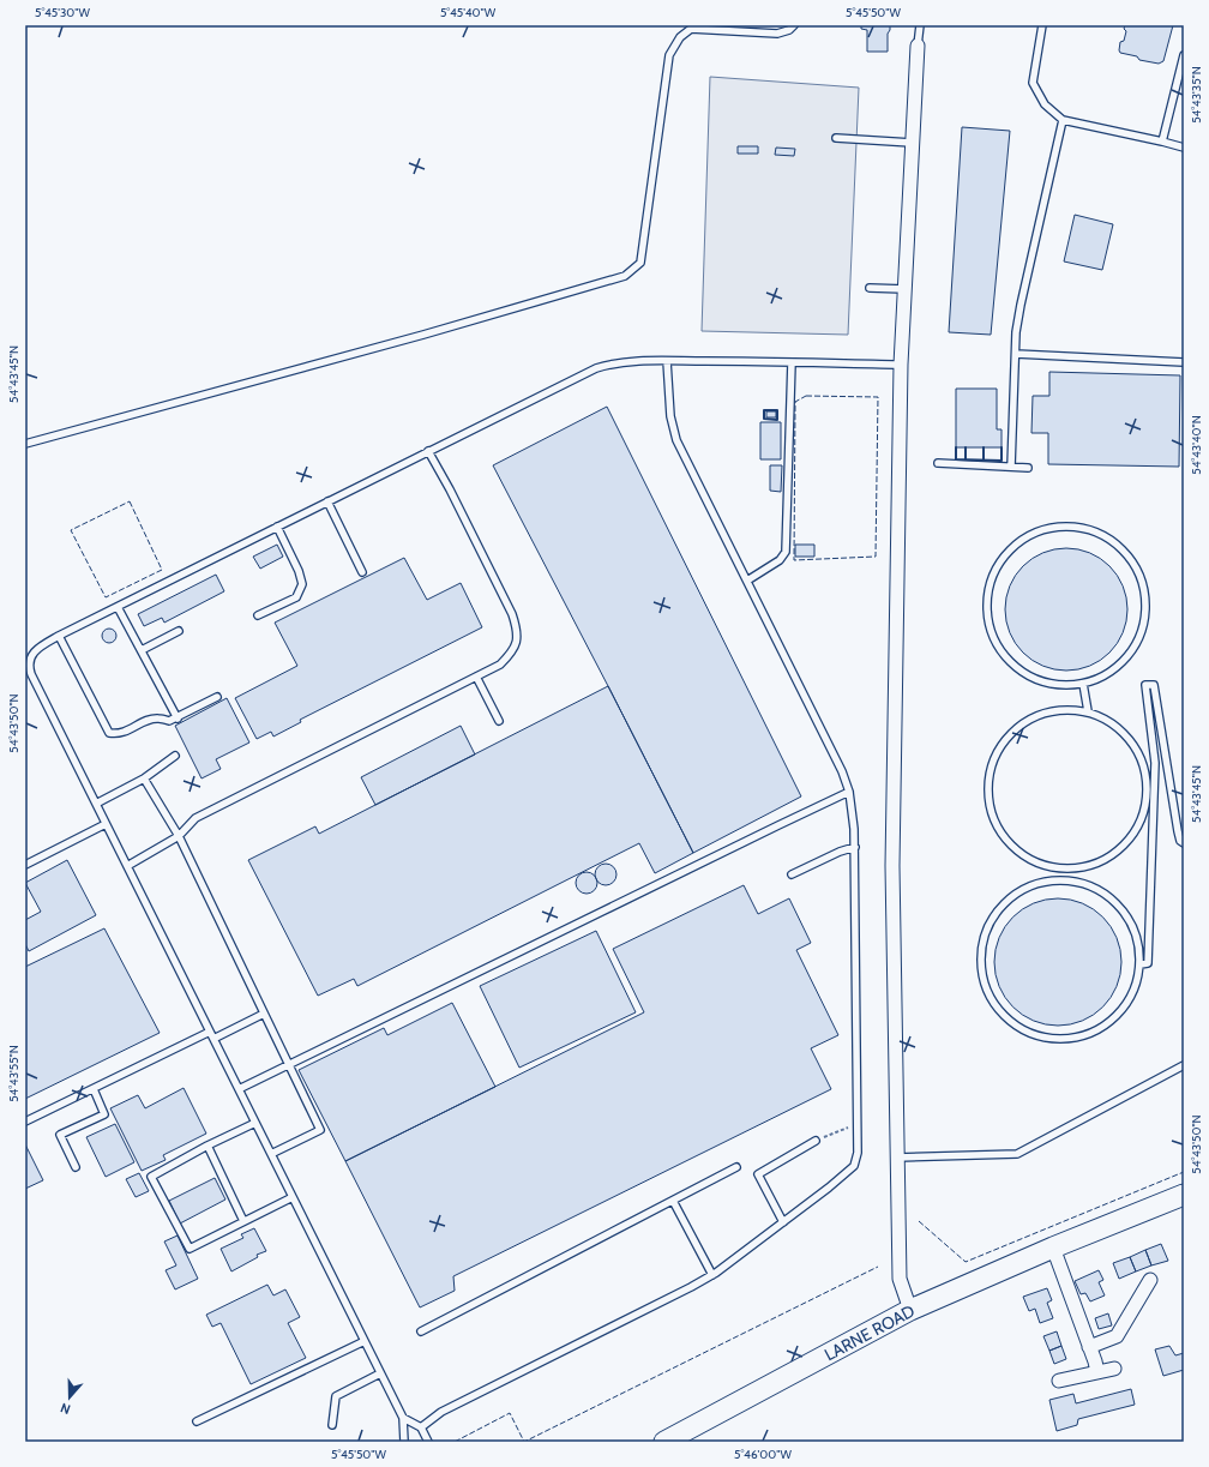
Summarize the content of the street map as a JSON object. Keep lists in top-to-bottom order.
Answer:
{
  "streets": {
    "main road": ["LARNE ROAD"]
  },
  "north": "bottom",
  "coordinates": [
    "5°45'30\"W",
    "5°45'40\"W",
    "5°45'50\"W",
    "54°43'35\"N",
    "54°43'45\"N",
    "54°43'40\"N",
    "54°43'50\"N",
    "54°43'55\"N",
    "5°46'00\"W"
  ]
}
